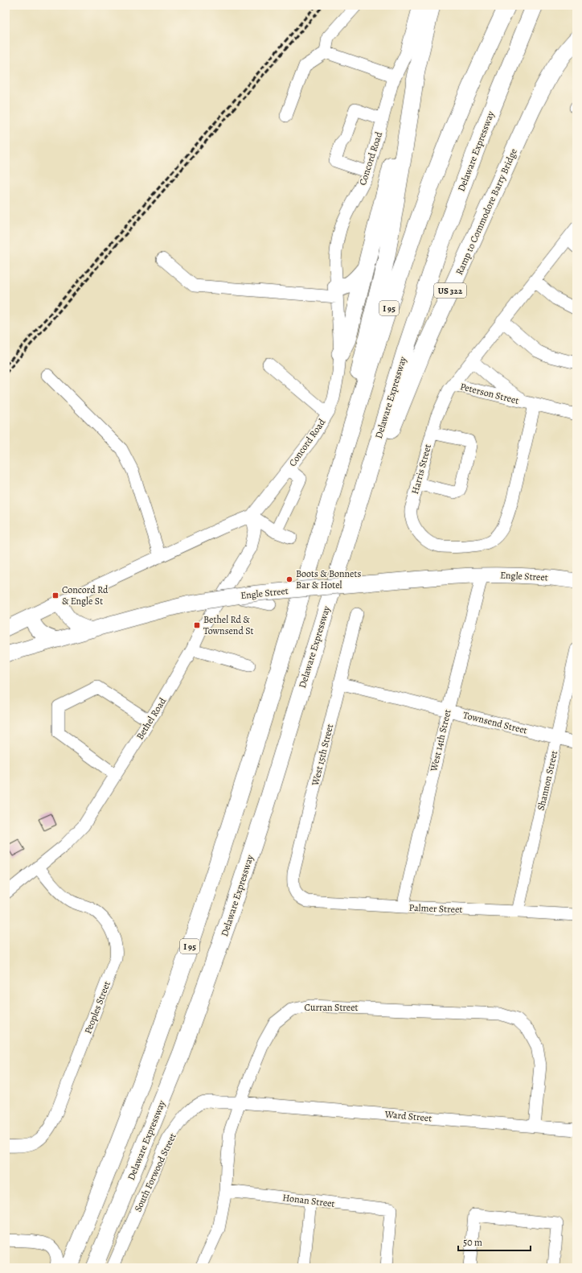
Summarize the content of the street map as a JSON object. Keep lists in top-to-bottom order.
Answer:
{
  "streets": {
    "highway": [
      "Delaware Expressway",
      "Ramp to Commodore Barry Bridge",
      "US 322",
      "I 95"
    ],
    "main road": ["Concord Road", "Engle Street"],
    "street": [
      "Peterson Street",
      "Harris Street",
      "Bethel Road",
      "Townsend Street",
      "West 14th Street",
      "West 15th Street",
      "Shannon Street",
      "Palmer Street",
      "Peoples Street",
      "Curran Street",
      "Ward Street",
      "South Forwood Street",
      "Honan Street"
    ]
  },
  "crossings": [
    ["Delaware Expressway", "Ramp to Commodore Barry Bridge"],
    ["Concord Road", "Bethel Road"],
    ["Peterson Street", "Harris Street"],
    ["Engle Street", "West 14th Street"],
    ["Bethel Road", "Peoples Street"],
    ["Townsend Street", "West 14th Street"],
    ["Townsend Street", "West 15th Street"],
    ["Townsend Street", "Shannon Street"],
    ["West 14th Street", "Palmer Street"],
    ["West 15th Street", "Palmer Street"],
    ["Shannon Street", "Palmer Street"],
    ["Curran Street", "Ward Street"],
    ["Curran Street", "South Forwood Street"],
    ["Curran Street", "Honan Street"],
    ["Ward Street", "South Forwood Street"]
  ],
  "places": {
    "other": ["Boots & Bonnets Bar & Hotel"],
    "transit": ["Concord Rd & Engle St", "Bethel Rd & Townsend St"]
  },
  "scale_bar": "50 m"
}
